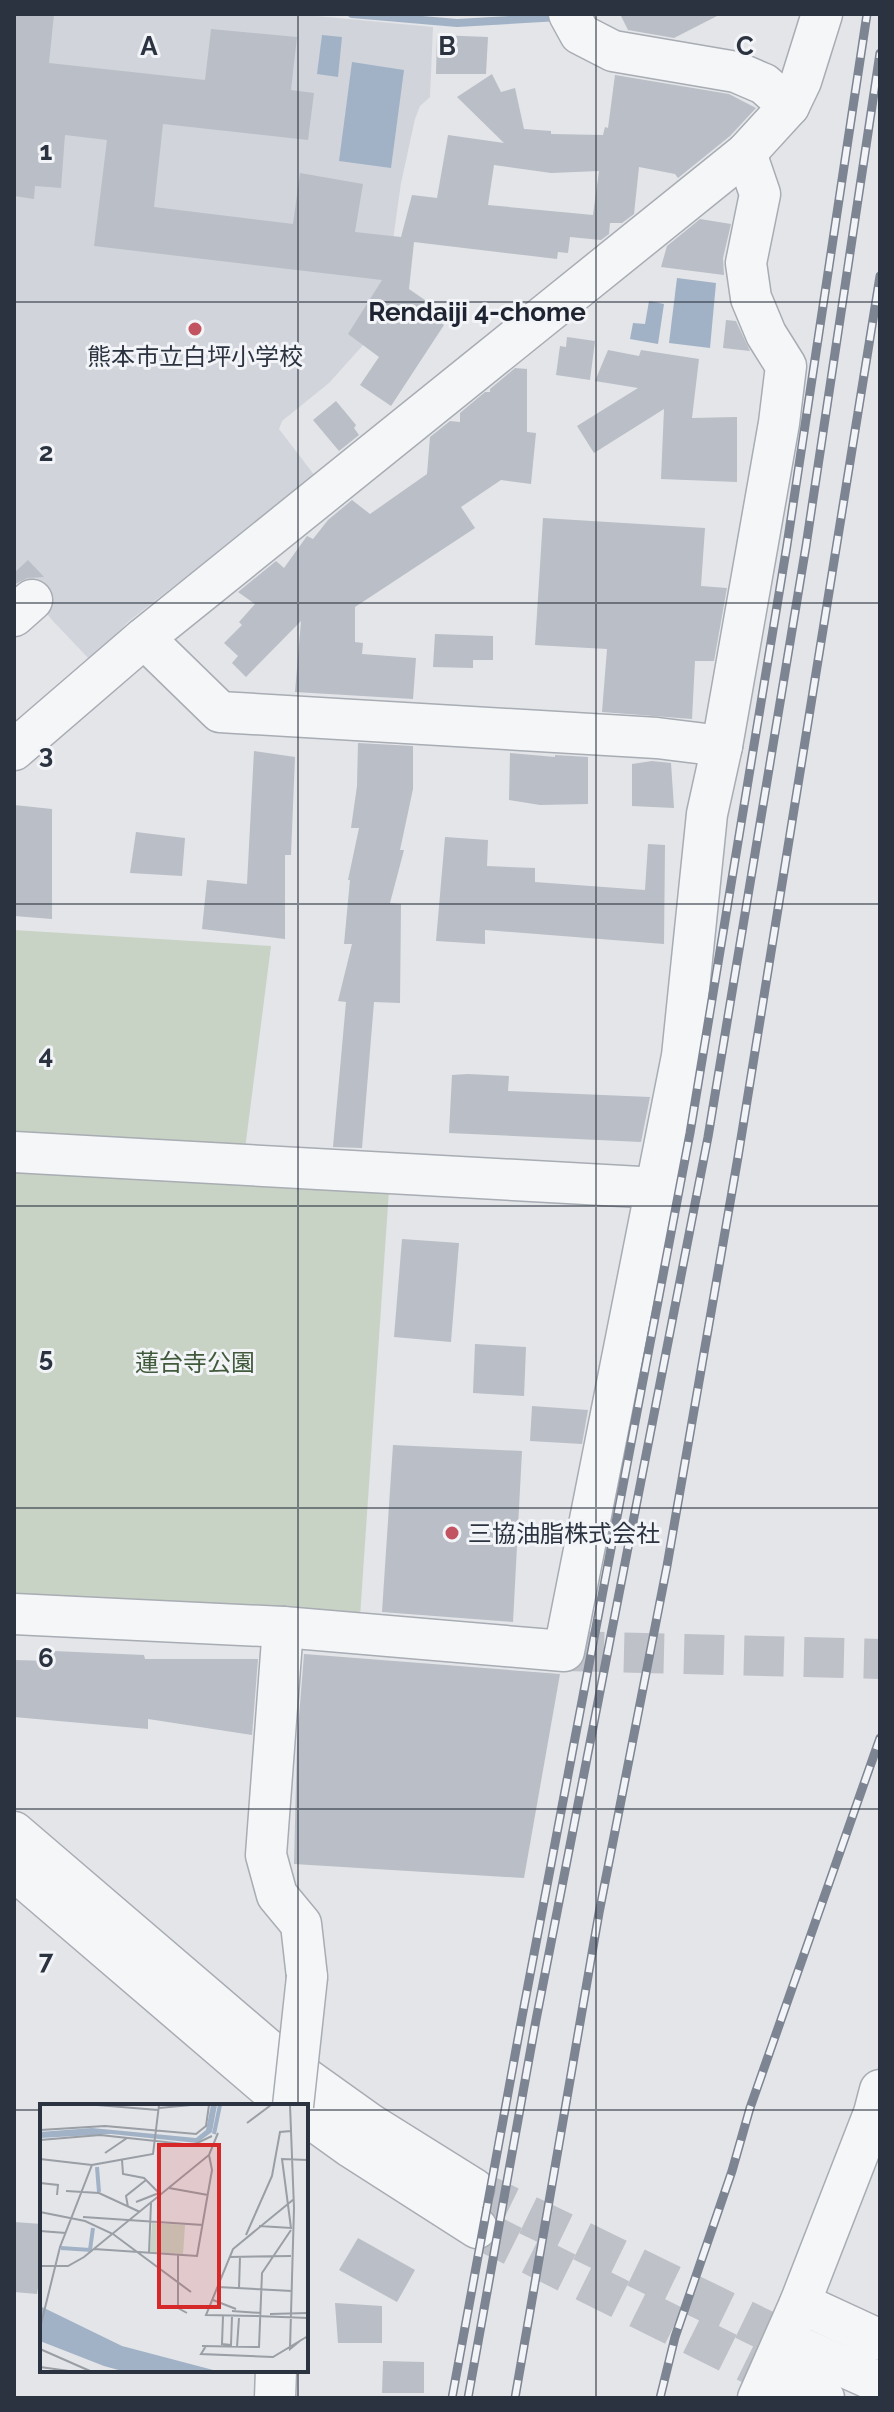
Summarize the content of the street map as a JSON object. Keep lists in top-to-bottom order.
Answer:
{
  "districts": ["Rendaiji 4-chome"],
  "parks": ["蓮台寺公園"],
  "places": ["熊本市立白坪小学校", "三協油脂株式会社"],
  "grid": {
    "columns": ["A", "B", "C"],
    "rows": [
      "1",
      "2",
      "3",
      "4",
      "5",
      "6",
      "7"
    ]
  }
}
